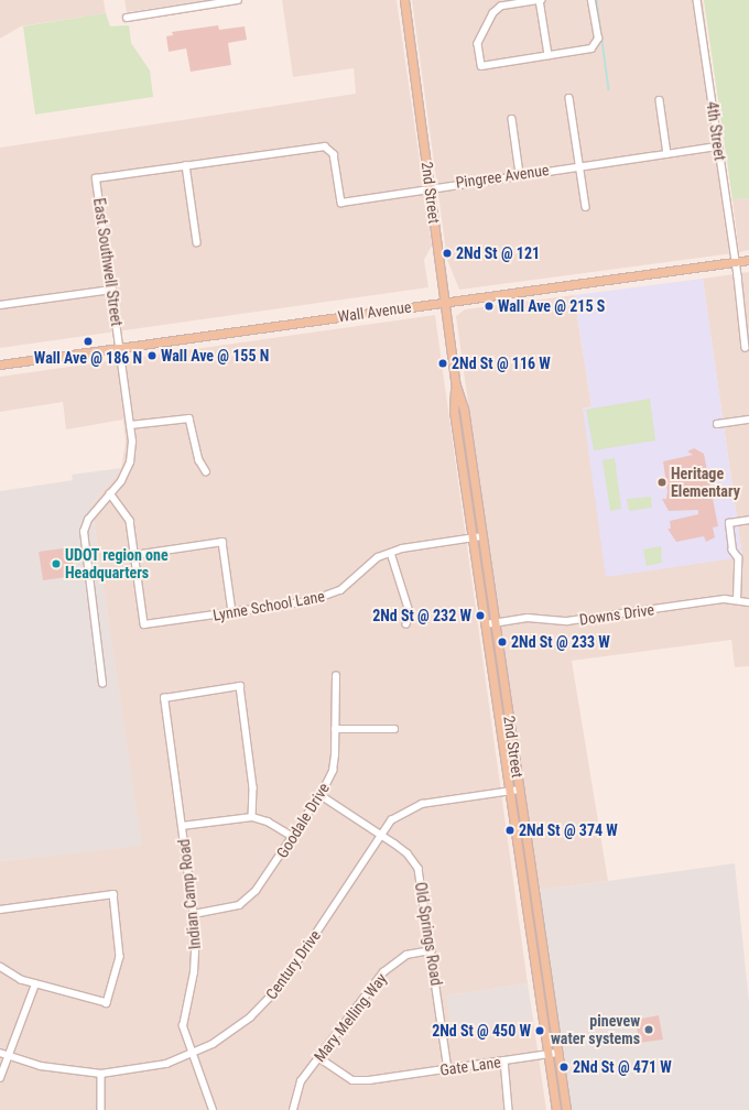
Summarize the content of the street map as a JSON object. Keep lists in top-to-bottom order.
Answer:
{
  "streets": {
    "main road": ["2nd Street", "Wall Avenue"],
    "street": [
      "4th Street",
      "Pingree Avenue",
      "East Southwell Street",
      "Lynne School Lane",
      "Downs Drive",
      "Goodale Drive",
      "Indian Camp Road",
      "Old Springs Road",
      "Century Drive",
      "Mary Melling Way",
      "Gate Lane"
    ]
  },
  "crossings": [
    ["4th Street", "Pingree Avenue"],
    ["4th Street", "Wall Avenue"],
    ["Pingree Avenue", "2nd Street"],
    ["Pingree Avenue", "East Southwell Street"],
    ["2nd Street", "Wall Avenue"],
    ["2nd Street", "Lynne School Lane"],
    ["2nd Street", "Downs Drive"],
    ["2nd Street", "Century Drive"],
    ["2nd Street", "Gate Lane"],
    ["East Southwell Street", "Wall Avenue"],
    ["Goodale Drive", "Indian Camp Road"],
    ["Goodale Drive", "Old Springs Road"],
    ["Indian Camp Road", "Century Drive"],
    ["Old Springs Road", "Century Drive"],
    ["Old Springs Road", "Mary Melling Way"],
    ["Old Springs Road", "Gate Lane"],
    ["Mary Melling Way", "Gate Lane"]
  ],
  "places": [
    "2Nd St @ 121",
    "Wall Ave @ 215 S",
    "Wall Ave @ 186 N",
    "Wall Ave @ 155 N",
    "2Nd St @ 116 W",
    "Heritage Elementary",
    "UDOT region one Headquarters",
    "2Nd St @ 232 W",
    "2Nd St @ 233 W",
    "2Nd St @ 374 W",
    "pinevew water systems",
    "2Nd St @ 450 W",
    "2Nd St @ 471 W"
  ]
}
